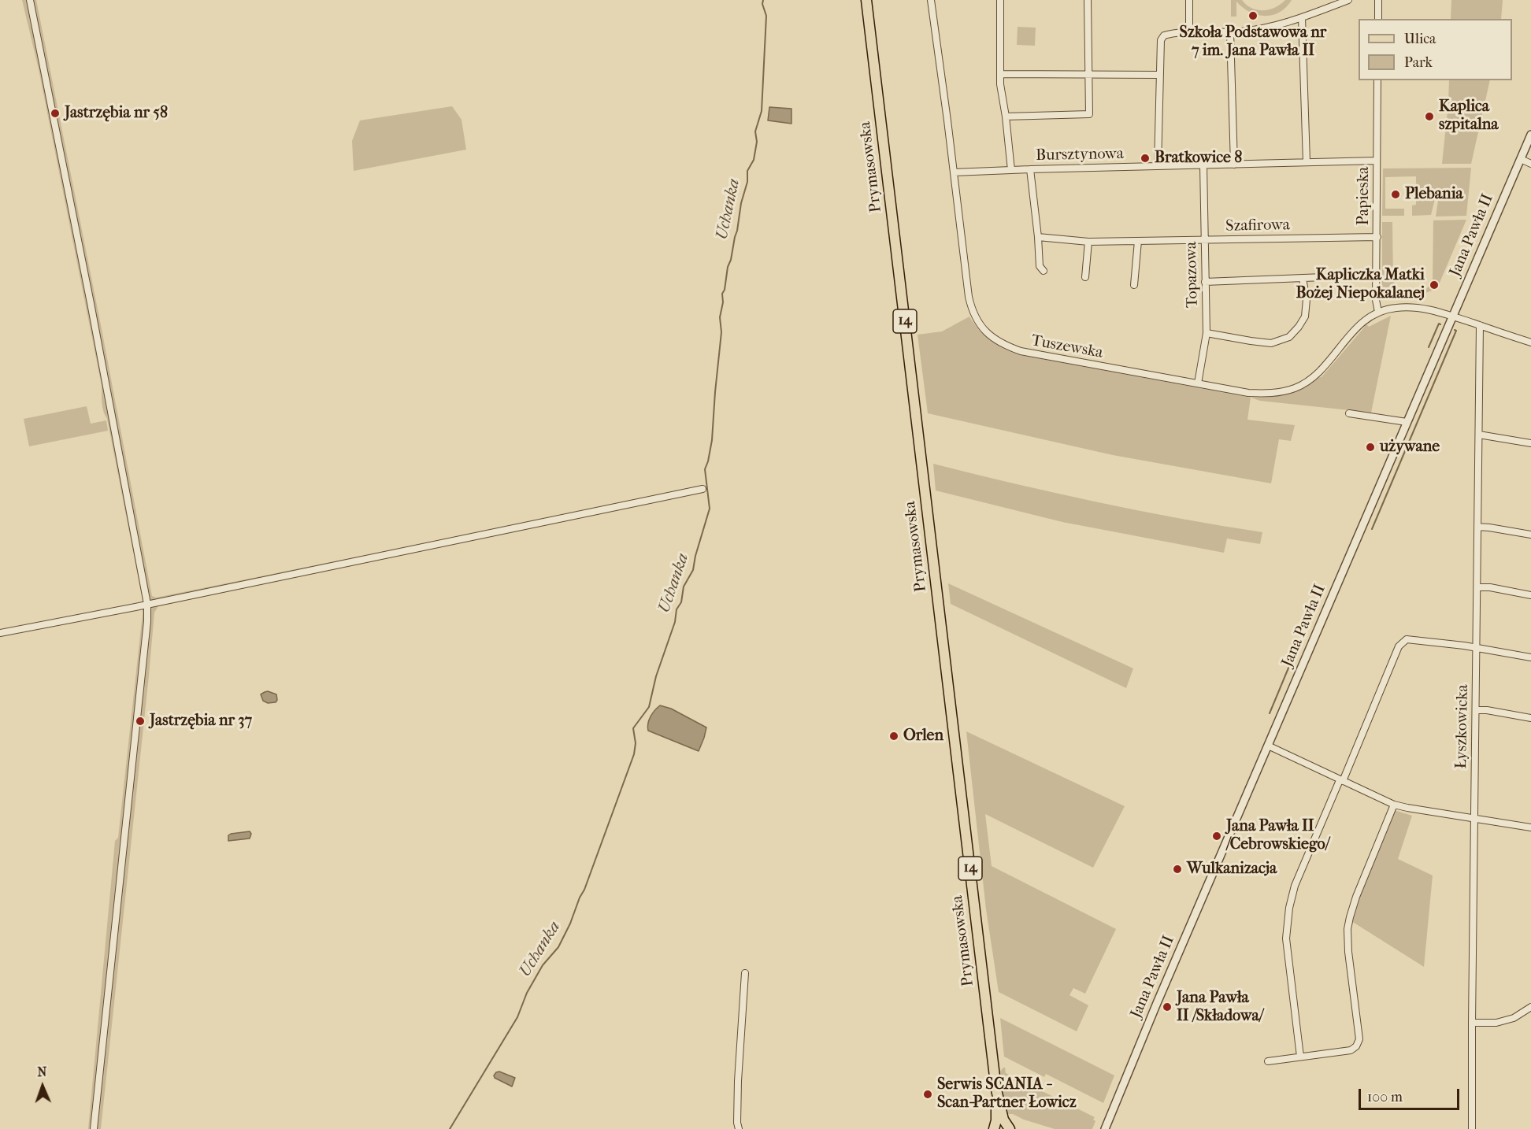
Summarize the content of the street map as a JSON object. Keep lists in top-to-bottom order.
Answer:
{
  "streets": {
    "main road": ["Prymasowska", "14"],
    "street": [
      "Bursztynowa",
      "Papieska",
      "Szafirowa",
      "Jana Pawła II",
      "Topazowa",
      "Tuszewska",
      "Łyszkowicka"
    ]
  },
  "crossings": [
    ["Bursztynowa", "Papieska"],
    ["Bursztynowa", "Topazowa"],
    ["Bursztynowa", "Tuszewska"],
    ["Papieska", "Szafirowa"],
    ["Papieska", "Tuszewska"],
    ["Szafirowa", "Topazowa"],
    ["Jana Pawła II", "Tuszewska"],
    ["Topazowa", "Tuszewska"],
    ["Tuszewska", "Łyszkowicka"]
  ],
  "water": ["Uchanka"],
  "places": [
    "Szkoła Podstawowa nr 7 im. Jana Pawła II",
    "Jastrzębia nr 58",
    "Kaplica szpitalna",
    "Bratkowice 8",
    "Plebania",
    "Kapliczka Matki Bożej Niepokalanej",
    "używane",
    "Jastrzębia nr 37",
    "Orlen",
    "Jana Pawła II /Cebrowskiego/",
    "Wulkanizacja",
    "Jana Pawła II /Składowa/",
    "Serwis SCANIA - Scan-Partner Łowicz"
  ],
  "legend": ["Ulica", "Park"],
  "scale_bar": "100 m",
  "north": "top"
}
